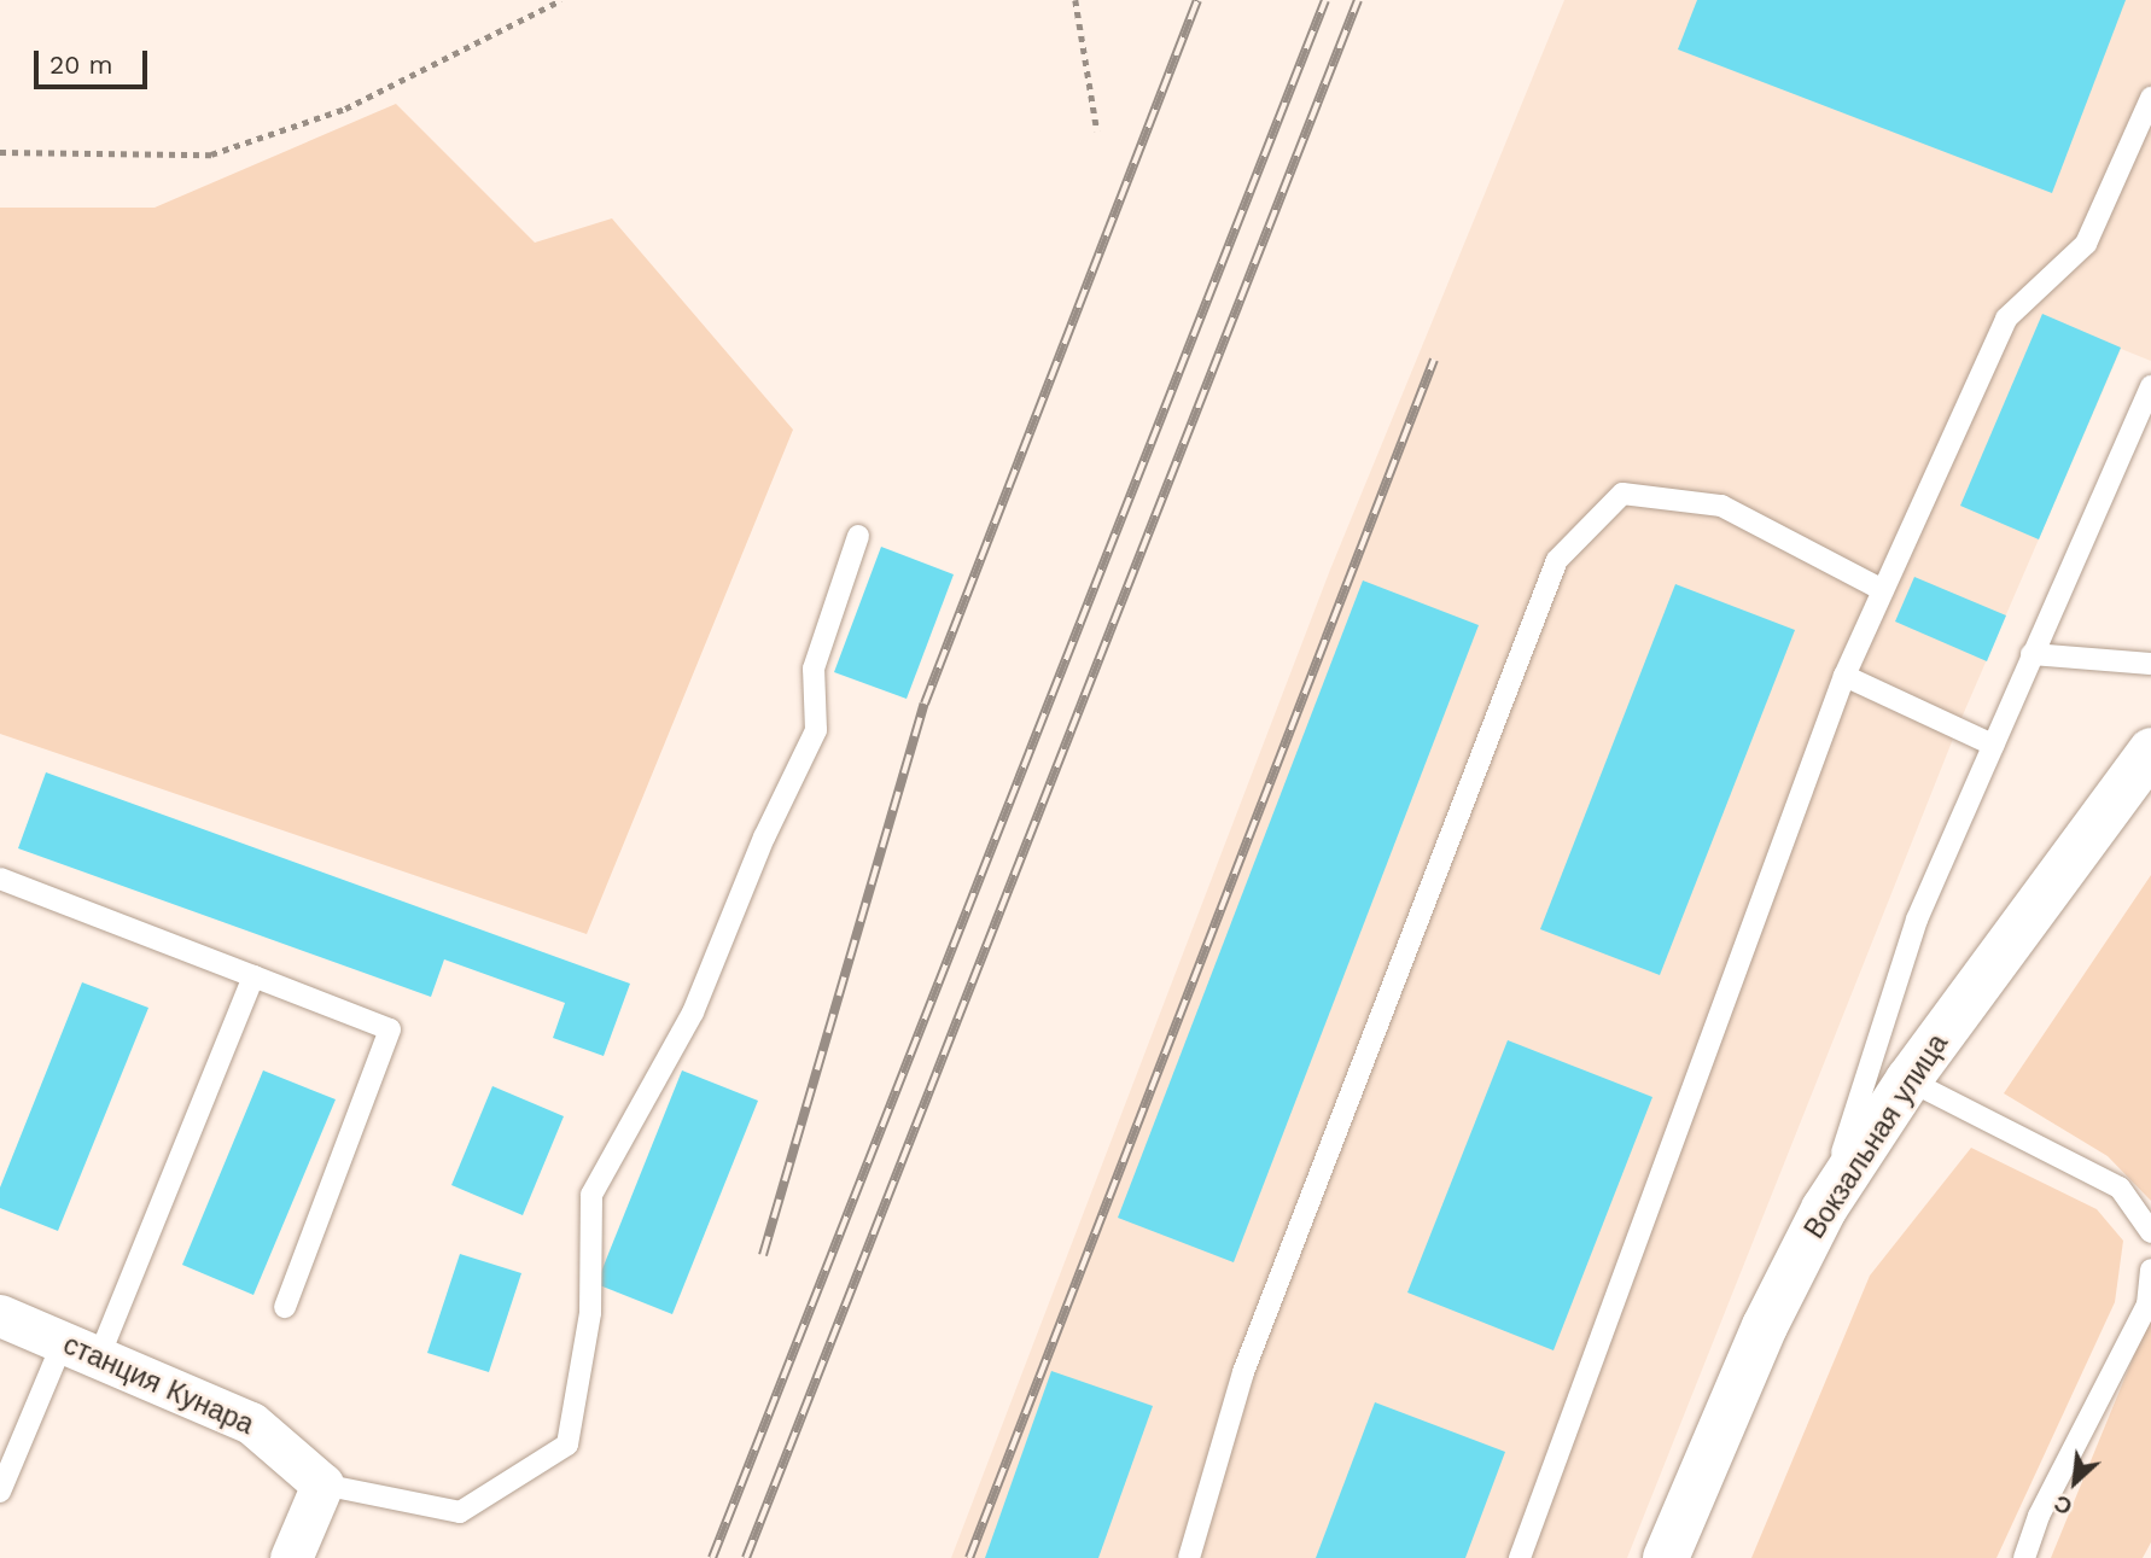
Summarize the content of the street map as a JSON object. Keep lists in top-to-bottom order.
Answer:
{
  "streets": {
    "main road": ["Вокзальная улица"],
    "street": ["станция Кунара"]
  },
  "scale_bar": "20 m",
  "north": "bottom left"
}
